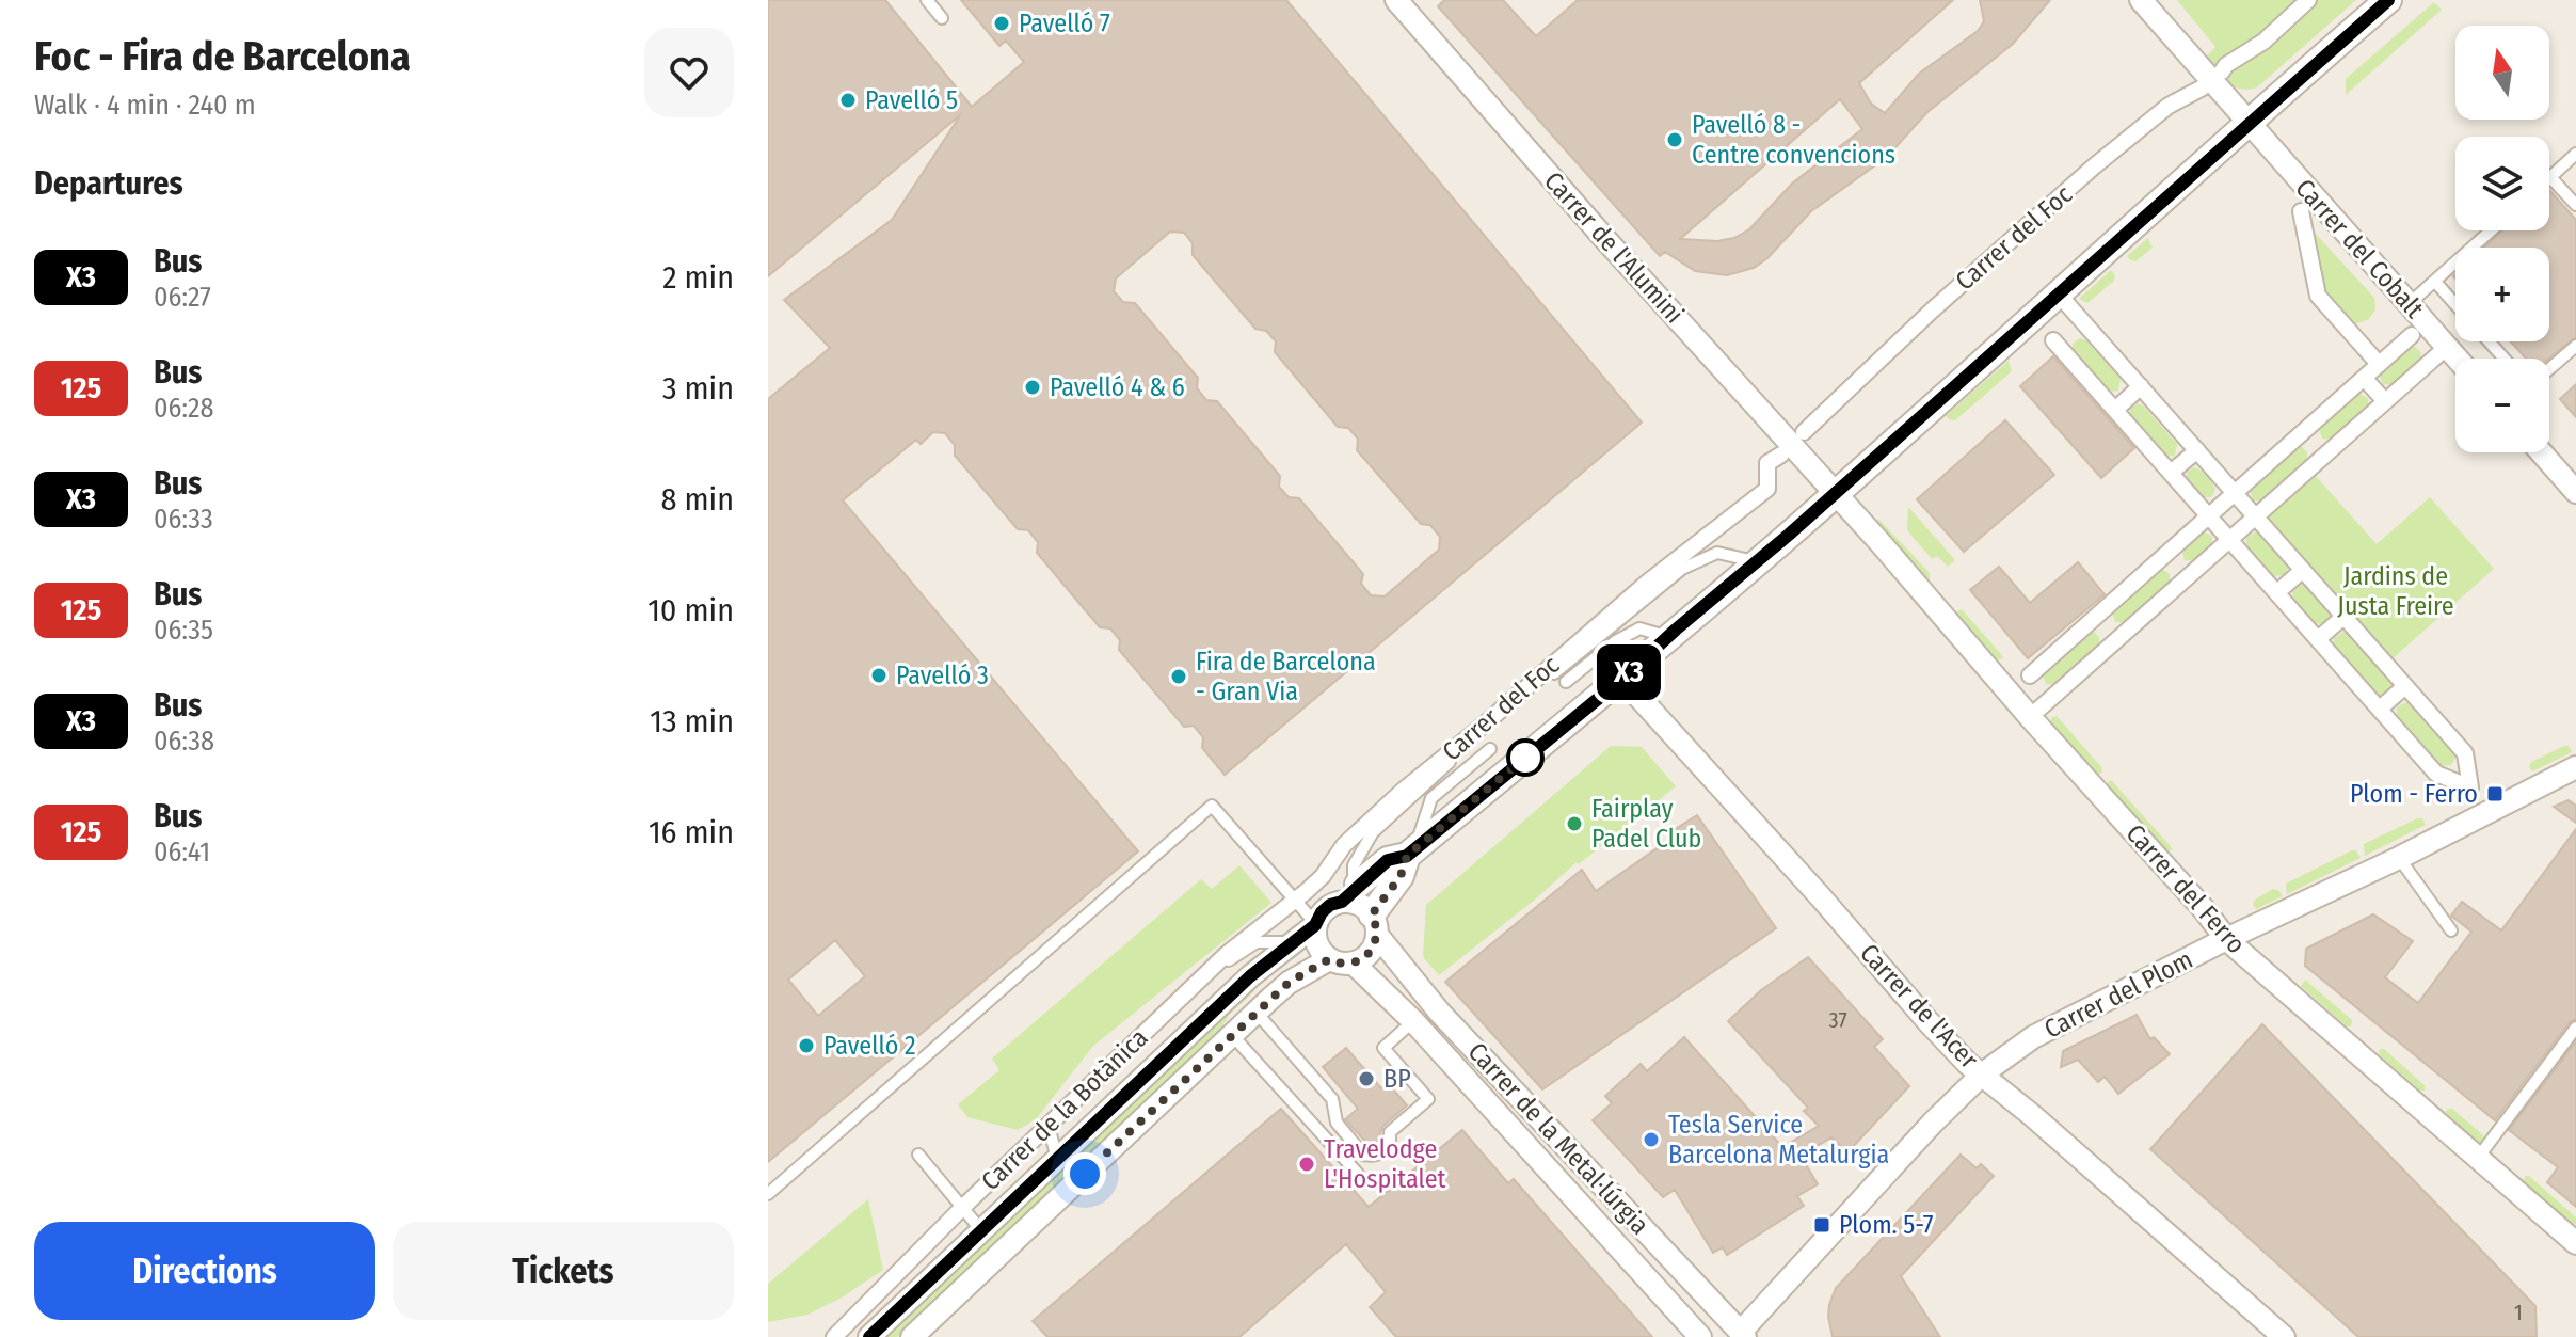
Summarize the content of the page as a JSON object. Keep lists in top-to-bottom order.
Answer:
{
  "streets": {
    "street": [
      "Carrer del Foc",
      "Carrer de l'Alumini",
      "Carrer del Cobalt",
      "Carrer del Ferro",
      "Carrer del Plom",
      "Carrer de l'Acer",
      "Carrer de la Botànica",
      "Carrer de la Metal·lúrgia"
    ]
  },
  "crossings": [
    ["Carrer del Foc", "Carrer de l'Alumini"],
    ["Carrer del Foc", "Carrer del Cobalt"],
    ["Carrer del Foc", "Carrer del Ferro"],
    ["Carrer del Foc", "Carrer de l'Acer"],
    ["Carrer del Foc", "Carrer de la Botànica"],
    ["Carrer del Foc", "Carrer de la Metal·lúrgia"],
    ["Carrer de l'Alumini", "Carrer del Ferro"],
    ["Carrer del Ferro", "Carrer del Plom"],
    ["Carrer del Plom", "Carrer de l'Acer"],
    ["Carrer del Plom", "Carrer de la Metal·lúrgia"],
    ["Carrer de la Botànica", "Carrer de la Metal·lúrgia"]
  ],
  "parks": ["Jardins de Justa Freire"],
  "places": {
    "other": [
      "Pavelló 7",
      "Pavelló 5",
      "Pavelló 8 - Centre convencions",
      "Pavelló 4 & 6",
      "Pavelló 3",
      "Fira de Barcelona - Gran Via",
      "Fairplay Padel Club",
      "Pavelló 2",
      "BP",
      "Tesla Service Barcelona Metalurgia",
      "Travelodge L'Hospitalet"
    ],
    "transit": ["Plom - Ferro", "Plom. 5-7"]
  },
  "lines": ["bus line X3"],
  "house_numbers": ["37", "1"],
  "north": "top",
  "page": {
    "heading": [
      ["Foc - Fira de Barcelona", "Walk · 4 min · 240 m"],
      "Departures"
    ],
    "on_map": "X3",
    "map_buttons": ["+", "−"],
    "list": [
      {
        "mark": "X3",
        "name": "Bus",
        "note": "06:27",
        "value": "2 min"
      },
      {
        "mark": "125",
        "name": "Bus",
        "note": "06:28",
        "value": "3 min"
      },
      {
        "mark": "X3",
        "name": "Bus",
        "note": "06:33",
        "value": "8 min"
      },
      {
        "mark": "125",
        "name": "Bus",
        "note": "06:35",
        "value": "10 min"
      },
      {
        "mark": "X3",
        "name": "Bus",
        "note": "06:38",
        "value": "13 min"
      },
      {
        "mark": "125",
        "name": "Bus",
        "note": "06:41",
        "value": "16 min"
      }
    ],
    "buttons": ["Directions", "Tickets"]
  }
}
